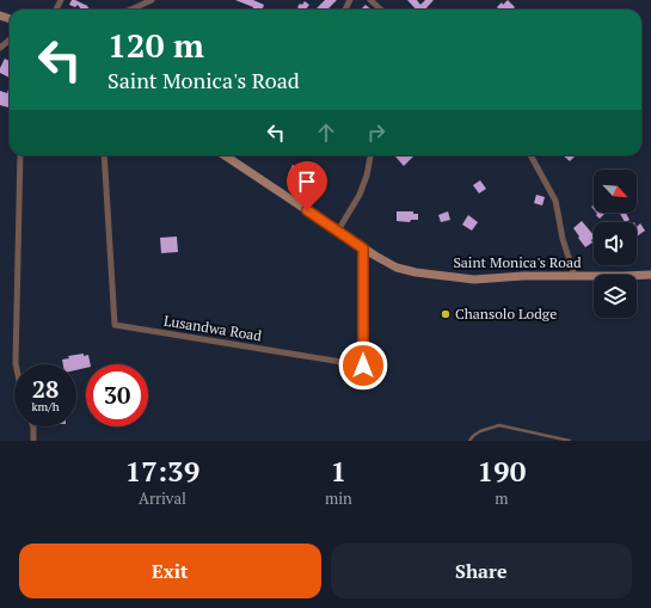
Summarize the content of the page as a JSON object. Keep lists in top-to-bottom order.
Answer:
{
  "streets": {
    "street": ["Saint Monica's Road", "Lusandwa Road"]
  },
  "crossings": [
    ["Saint Monica's Road", "Lusandwa Road"]
  ],
  "places": ["Chansolo Lodge"],
  "north": "bottom right",
  "page": {
    "turn": ["120 m", "Saint Monica's Road"],
    "speed": "28 km/h",
    "limit": "30",
    "eta": [
      "17:39",
      "Arrival",
      "1",
      "min",
      "190",
      "m"
    ],
    "buttons": ["Exit", "Share"]
  }
}
